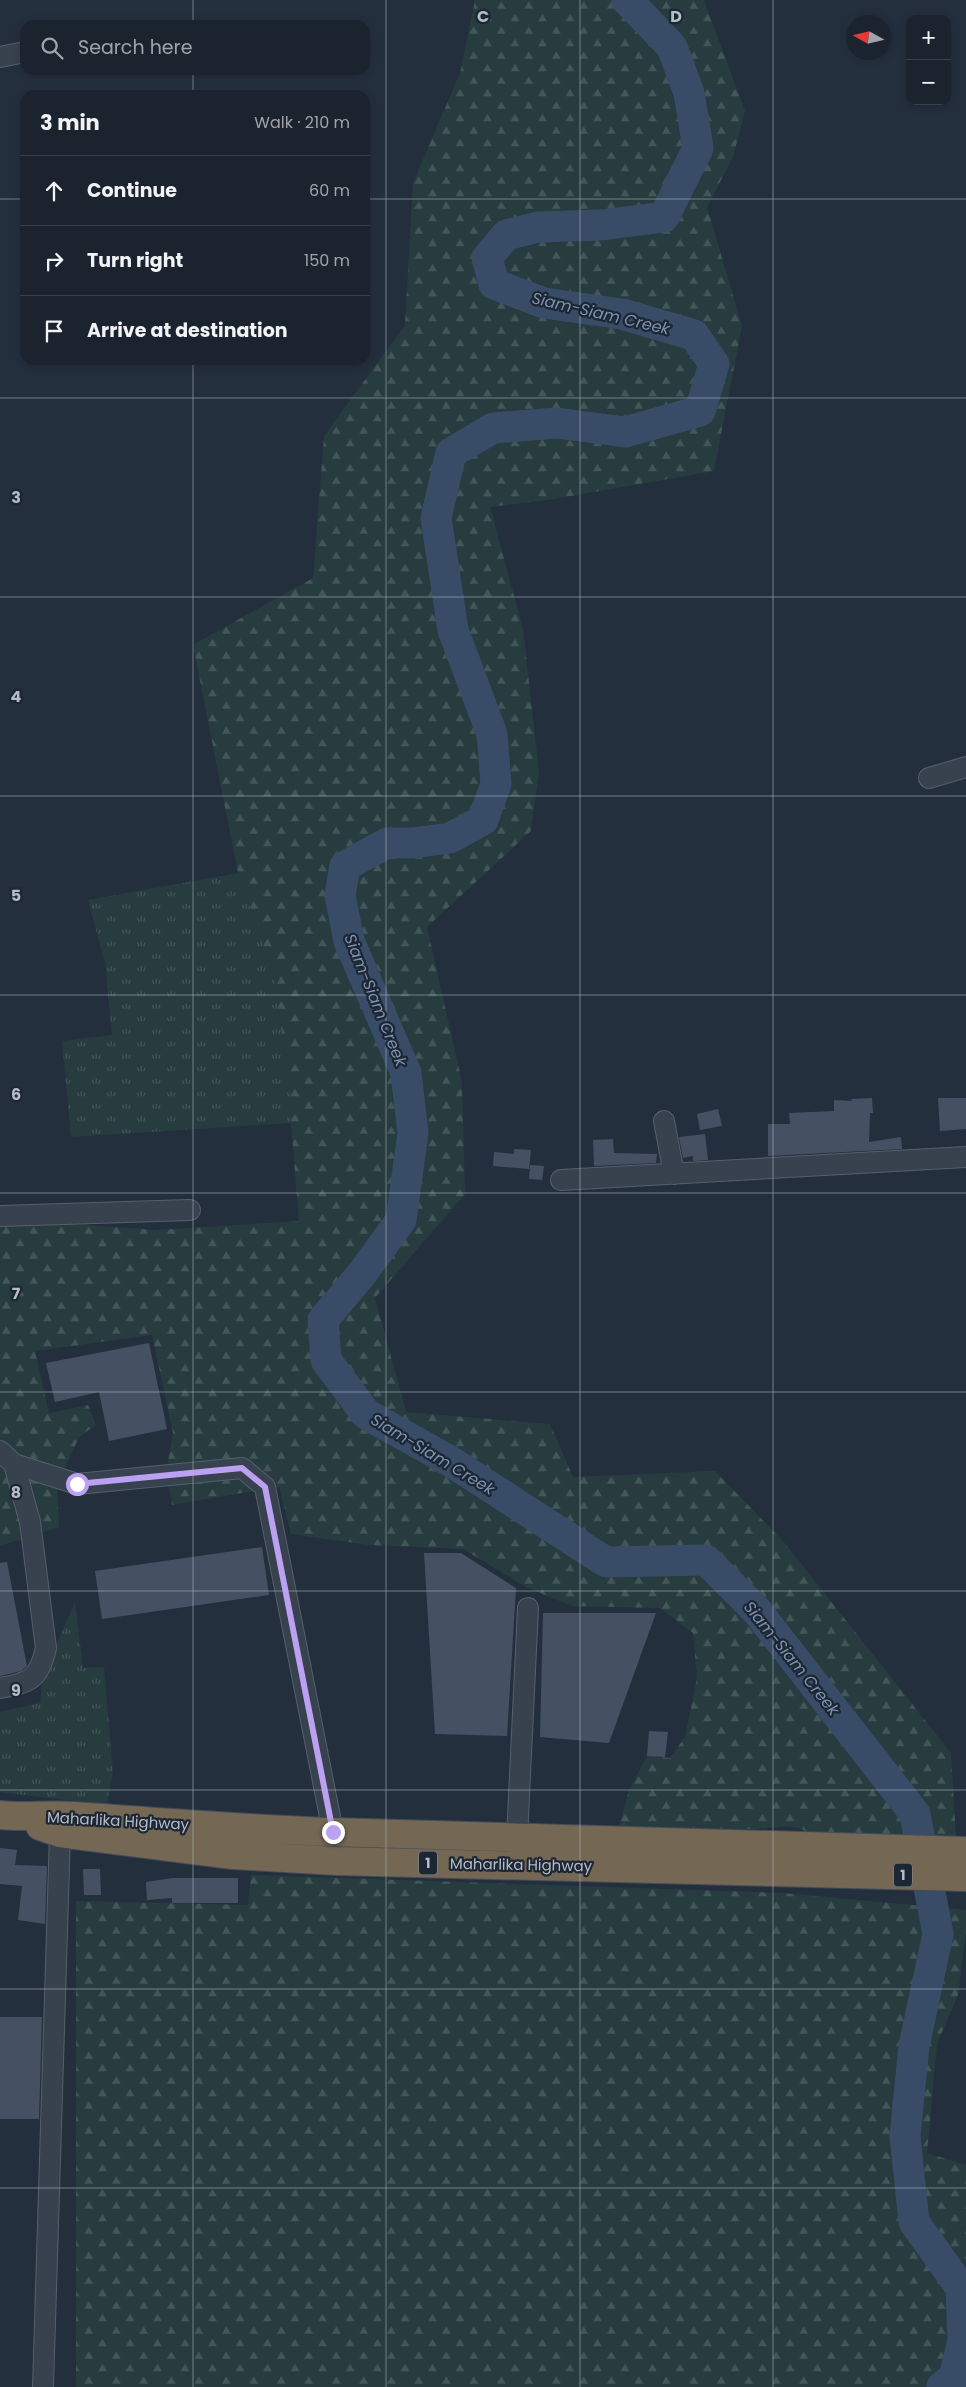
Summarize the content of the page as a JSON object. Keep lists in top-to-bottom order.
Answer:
{
  "streets": {
    "highway": ["Maharlika Highway", "1"]
  },
  "water": ["Siam-Siam Creek"],
  "north": "left",
  "page": {
    "map_buttons": ["+", "−"],
    "search": "Search here",
    "heading": ["3 min", "Walk · 210 m"],
    "list": [
      ["Continue", "60 m"],
      ["Turn right", "150 m"],
      "Arrive at destination"
    ]
  },
  "grid": {
    "columns": ["C", "D"],
    "rows": [
      "3",
      "4",
      "5",
      "6",
      "7",
      "8",
      "9"
    ]
  }
}
